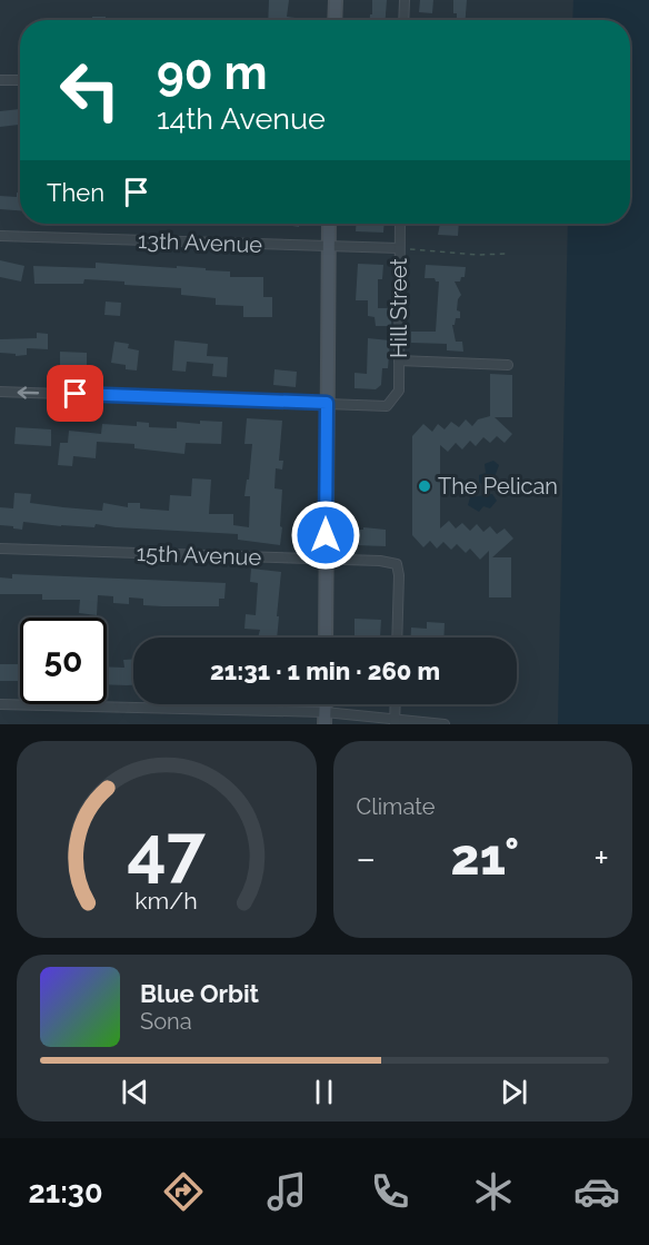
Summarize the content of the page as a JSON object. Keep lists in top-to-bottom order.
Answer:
{
  "streets": {
    "street": ["13th Avenue", "Hill Street", "15th Avenue"]
  },
  "crossings": [
    ["13th Avenue", "Hill Street"]
  ],
  "places": ["The Pelican"],
  "page": {
    "turn": ["90 m", "14th Avenue"],
    "then": "Then",
    "limit": "50",
    "trip": "21:31 · 1 min · 260 m",
    "tile": "Climate",
    "heat": ["−", "21°", "+"],
    "song": ["Blue Orbit", "Sona"],
    "tabs": "21:30",
    "gauge": ["47", "km/h"]
  }
}
